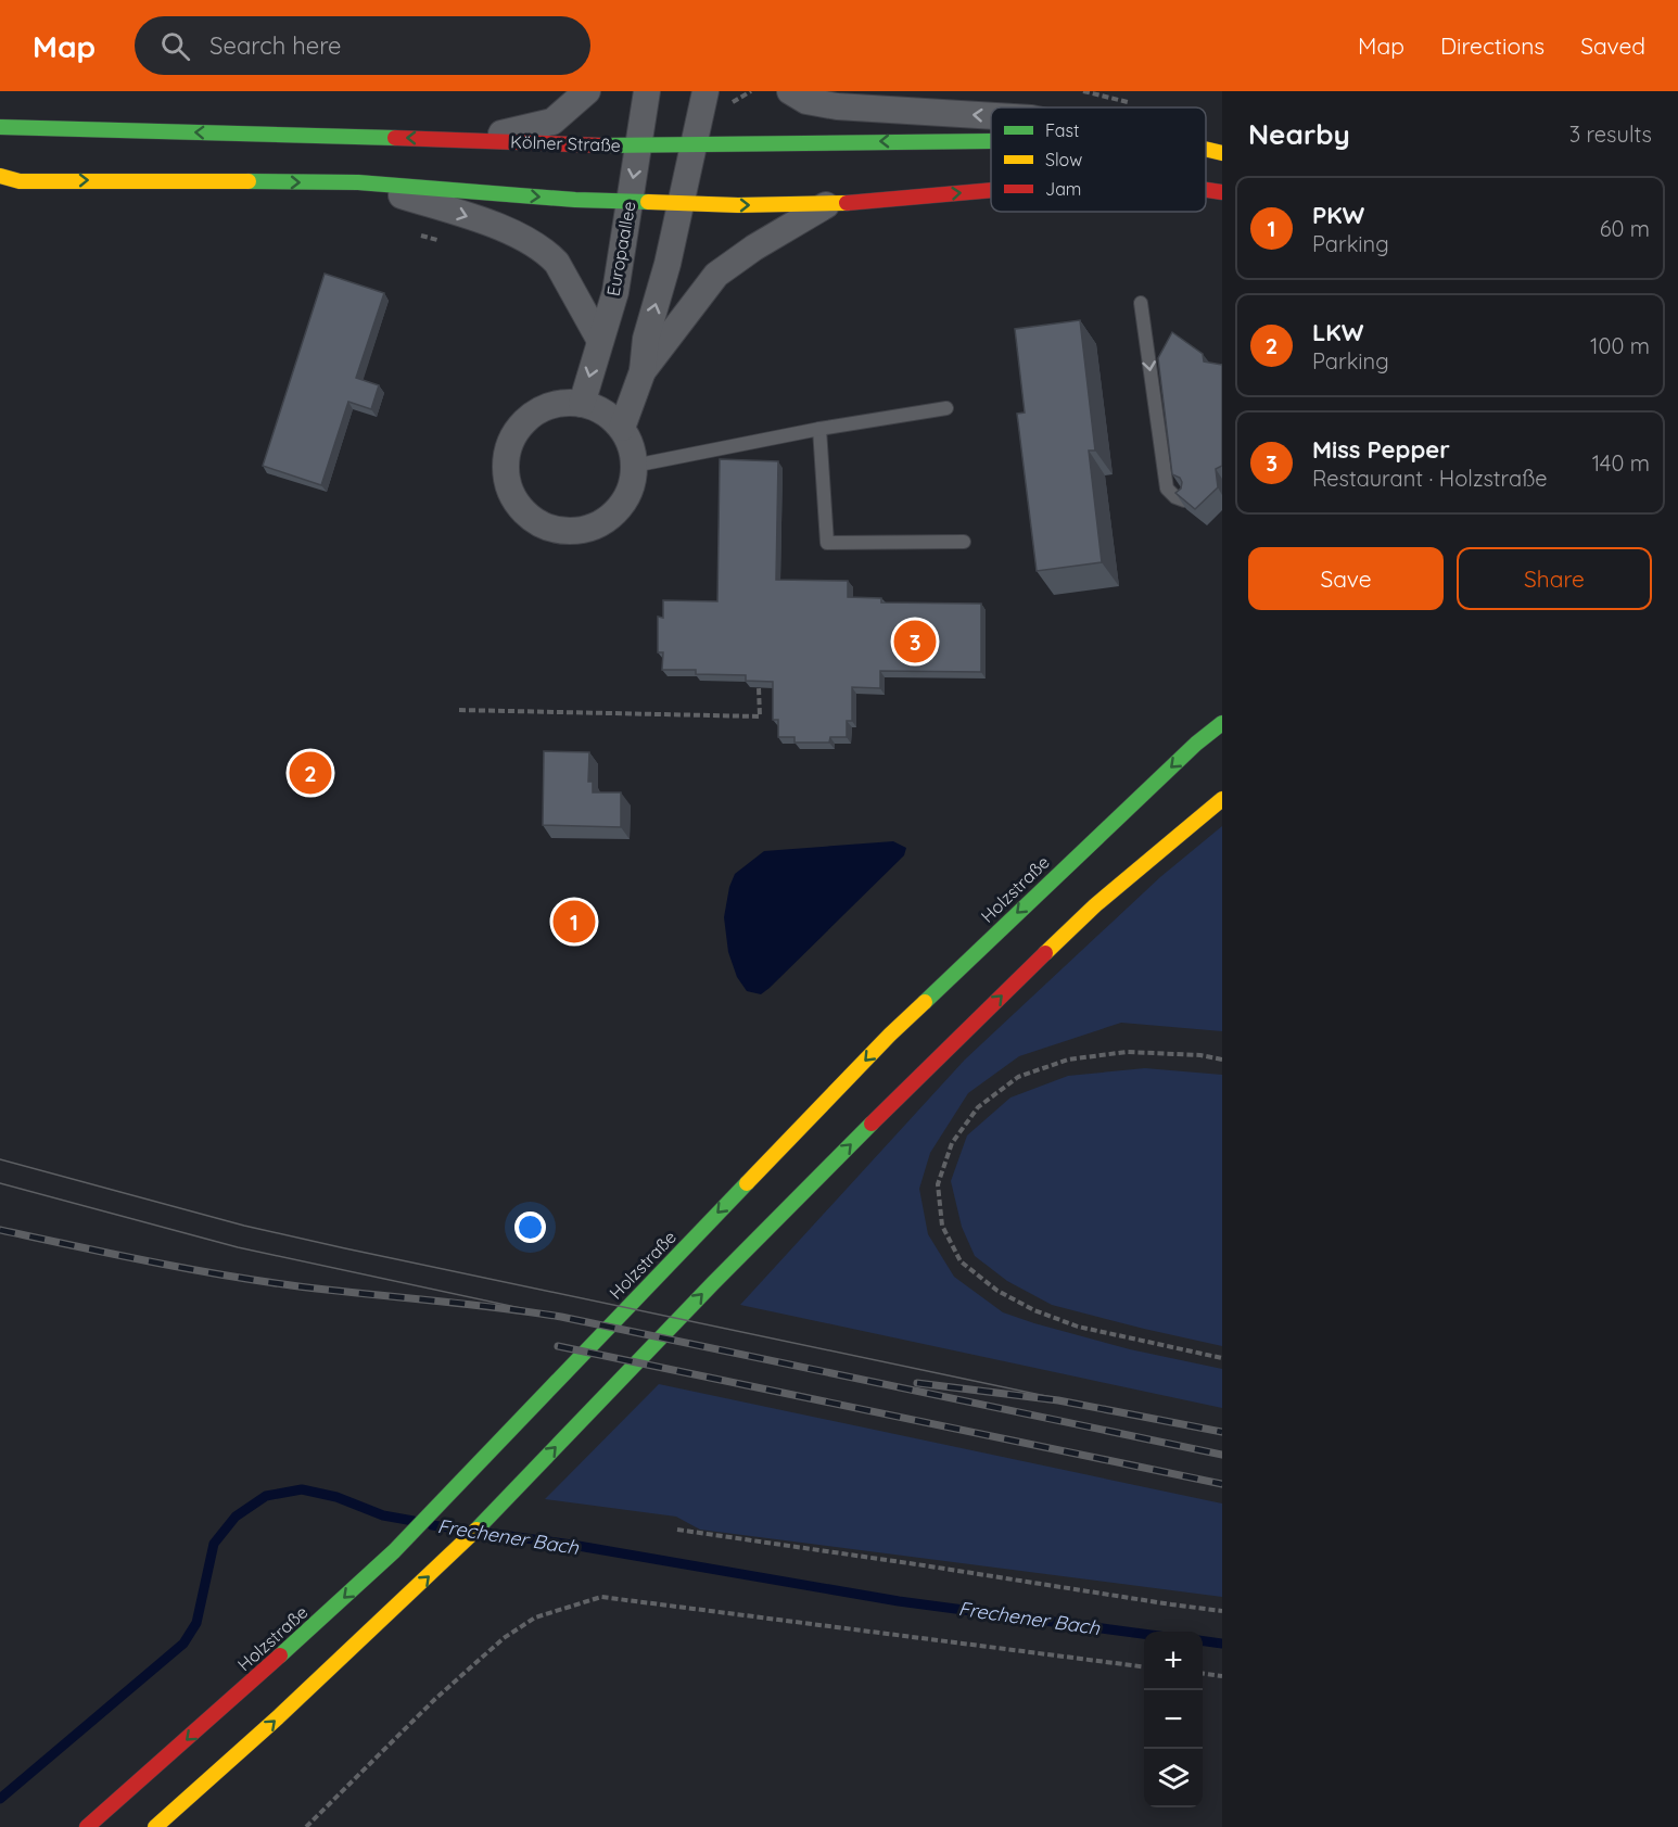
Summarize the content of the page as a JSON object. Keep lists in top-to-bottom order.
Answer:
{
  "streets": {
    "main road": ["Kölner Straße", "Holzstraße"],
    "street": ["Europaallee"]
  },
  "crossings": [
    ["Kölner Straße", "Europaallee"]
  ],
  "water": ["Frechener Bach"],
  "legend": ["Fast", "Slow", "Jam"],
  "page": {
    "header": "Map",
    "search": "Search here",
    "nav": ["Map", "Directions", "Saved"],
    "heading": ["Nearby", "3 results"],
    "list": [
      {
        "mark": "1",
        "name": "PKW",
        "note": "Parking",
        "value": "60 m"
      },
      {
        "mark": "2",
        "name": "LKW",
        "note": "Parking",
        "value": "100 m"
      },
      {
        "mark": "3",
        "name": "Miss Pepper",
        "note": "Restaurant · Holzstraße",
        "value": "140 m"
      }
    ],
    "buttons": ["Save", "Share"],
    "pins": ["3", "2", "1"],
    "map_buttons": ["+", "−"]
  }
}
